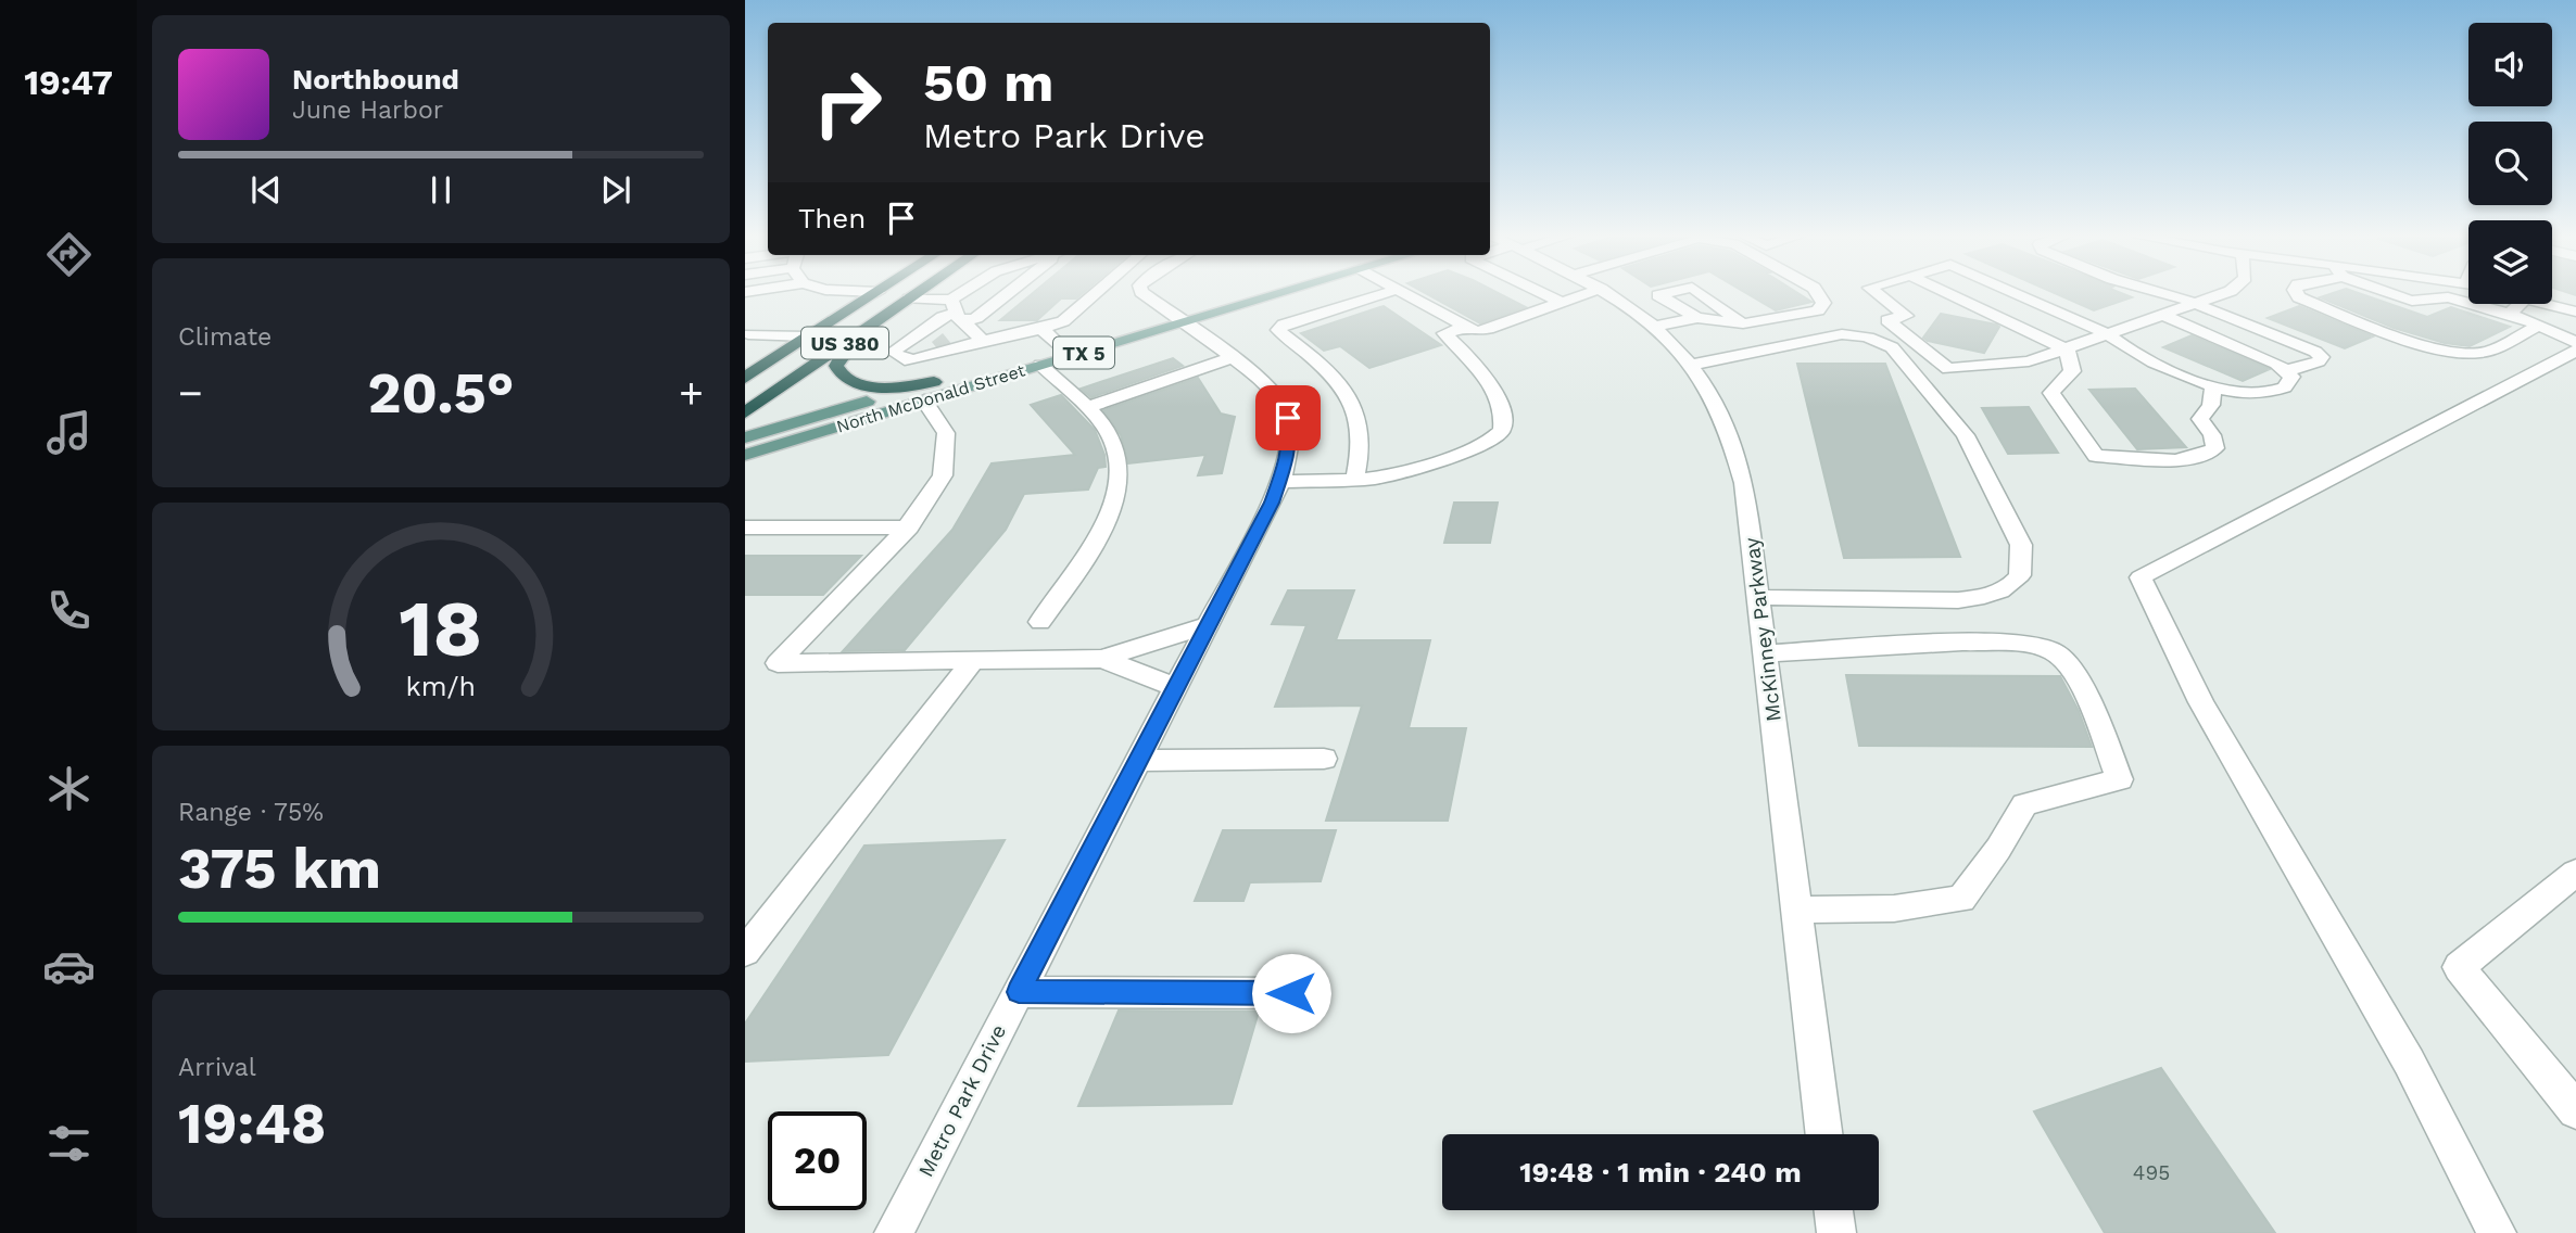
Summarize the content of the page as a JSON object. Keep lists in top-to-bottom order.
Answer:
{
  "streets": {
    "highway": ["US 380"],
    "main road": ["TX 5", "North McDonald Street"],
    "street": ["McKinney Parkway", "Metro Park Drive"]
  },
  "crossings": [
    ["North McDonald Street", "Metro Park Drive"]
  ],
  "house_numbers": ["495"],
  "page": {
    "tabs": "19:47",
    "turn": ["50 m", "Metro Park Drive"],
    "song": ["Northbound", "June Harbor"],
    "then": "Then",
    "tile": [
      "Climate",
      ["Range · 75%", "375 km"],
      ["Arrival", "19:48"]
    ],
    "heat": ["−", "20.5°", "+"],
    "limit": "20",
    "trip": "19:48 · 1 min · 240 m",
    "gauge": ["18", "km/h"]
  }
}
